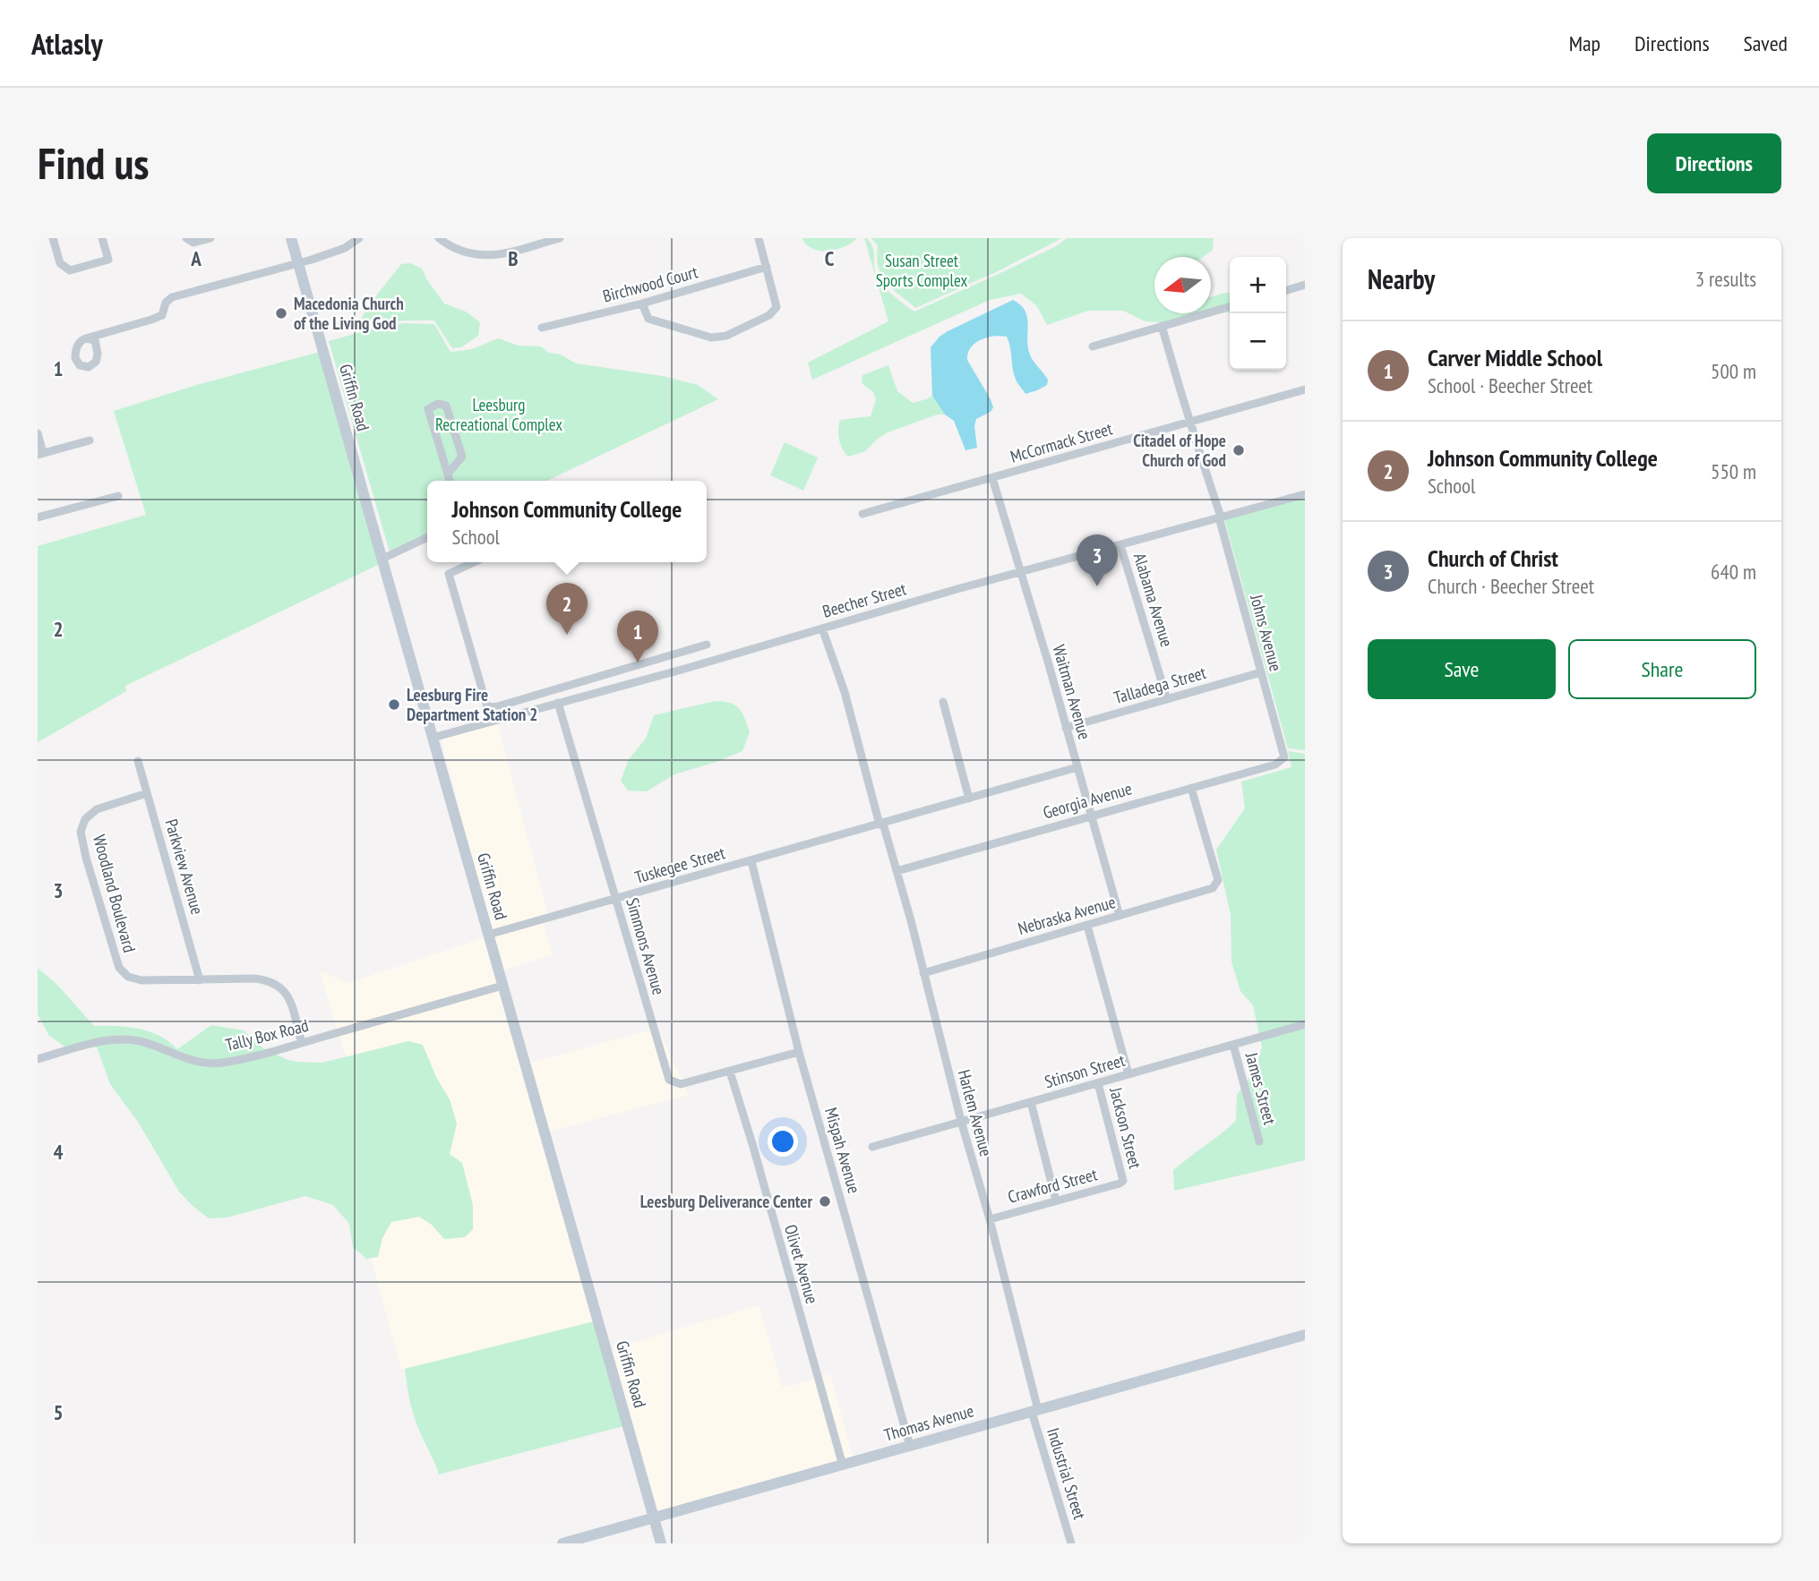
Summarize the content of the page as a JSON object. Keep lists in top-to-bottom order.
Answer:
{
  "streets": {
    "street": [
      "Birchwood Court",
      "Griffin Road",
      "McCormack Street",
      "Beecher Street",
      "Alabama Avenue",
      "Johns Avenue",
      "Talladega Street",
      "Waitman Avenue",
      "Georgia Avenue",
      "Tuskegee Street",
      "Parkview Avenue",
      "Woodland Boulevard",
      "Nebraska Avenue",
      "Simmons Avenue",
      "Tally Box Road",
      "Stinson Street",
      "James Street",
      "Harlem Avenue",
      "Jackson Street",
      "Mispah Avenue",
      "Crawford Street",
      "Olivet Avenue",
      "Thomas Avenue",
      "Industrial Street"
    ]
  },
  "crossings": [
    ["Griffin Road", "Beecher Street"],
    ["Griffin Road", "Tuskegee Street"],
    ["Griffin Road", "Tally Box Road"],
    ["Griffin Road", "Thomas Avenue"],
    ["McCormack Street", "Johns Avenue"],
    ["McCormack Street", "Waitman Avenue"],
    ["Beecher Street", "Alabama Avenue"],
    ["Beecher Street", "Johns Avenue"],
    ["Beecher Street", "Waitman Avenue"],
    ["Beecher Street", "Simmons Avenue"],
    ["Beecher Street", "Harlem Avenue"],
    ["Alabama Avenue", "Talladega Street"],
    ["Johns Avenue", "Talladega Street"],
    ["Johns Avenue", "Georgia Avenue"],
    ["Talladega Street", "Waitman Avenue"],
    ["Waitman Avenue", "Georgia Avenue"],
    ["Waitman Avenue", "Tuskegee Street"],
    ["Waitman Avenue", "Nebraska Avenue"],
    ["Georgia Avenue", "Nebraska Avenue"],
    ["Georgia Avenue", "Harlem Avenue"],
    ["Tuskegee Street", "Simmons Avenue"],
    ["Tuskegee Street", "Harlem Avenue"],
    ["Tuskegee Street", "Mispah Avenue"],
    ["Parkview Avenue", "Woodland Boulevard"],
    ["Woodland Boulevard", "Tally Box Road"],
    ["Nebraska Avenue", "Harlem Avenue"],
    ["Simmons Avenue", "Olivet Avenue"],
    ["Stinson Street", "James Street"],
    ["Stinson Street", "Harlem Avenue"],
    ["Stinson Street", "Jackson Street"],
    ["Harlem Avenue", "Crawford Street"],
    ["Harlem Avenue", "Thomas Avenue"],
    ["Harlem Avenue", "Industrial Street"],
    ["Jackson Street", "Crawford Street"],
    ["Mispah Avenue", "Thomas Avenue"],
    ["Olivet Avenue", "Thomas Avenue"],
    ["Thomas Avenue", "Industrial Street"]
  ],
  "parks": ["Susan Street Sports Complex", "Leesburg Recreational Complex"],
  "places": [
    "Macedonia Church of the Living God",
    "Citadel of Hope Church of God",
    "Leesburg Fire Department Station 2",
    "Leesburg Deliverance Center"
  ],
  "north": "left",
  "page": {
    "header": "Atlasly",
    "nav": ["Map", "Directions", "Saved"],
    "buttons": [
      "Directions",
      ["Save", "Share"]
    ],
    "title": "Find us",
    "heading": ["Nearby", "3 results"],
    "map_buttons": ["+", "−"],
    "list": [
      {
        "mark": "1",
        "name": "Carver Middle School",
        "note": "School · Beecher Street",
        "value": "500 m"
      },
      {
        "mark": "2",
        "name": "Johnson Community College",
        "note": "School",
        "value": "550 m"
      },
      {
        "mark": "3",
        "name": "Church of Christ",
        "note": "Church · Beecher Street",
        "value": "640 m"
      }
    ],
    "popup": ["Johnson Community College", "School"],
    "pins": ["3", "2", "1"]
  },
  "grid": {
    "columns": ["A", "B", "C"],
    "rows": [
      "1",
      "2",
      "3",
      "4",
      "5"
    ]
  }
}
